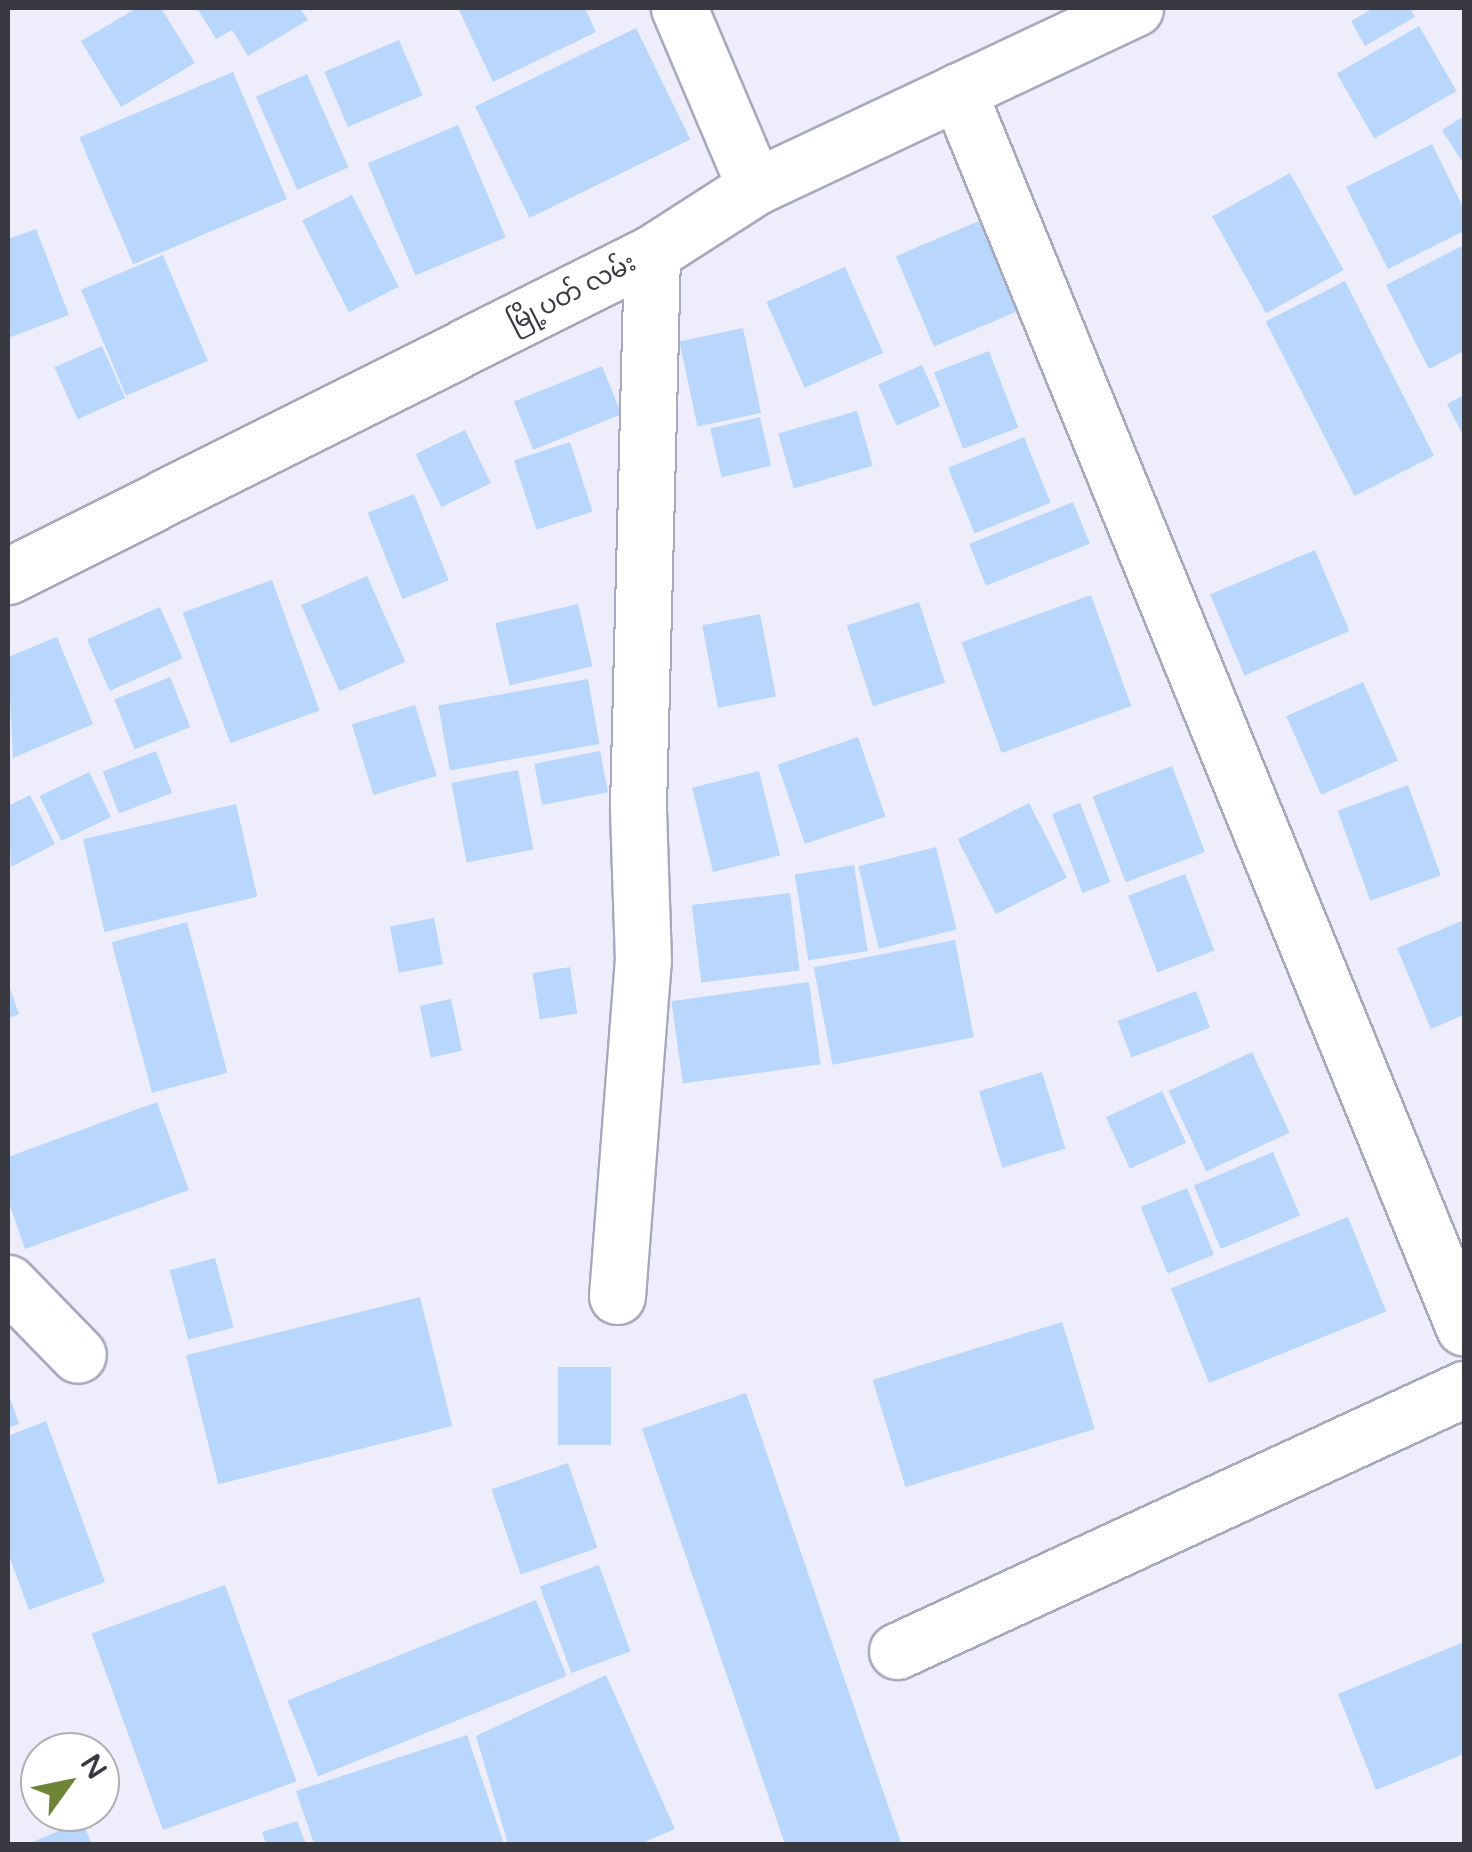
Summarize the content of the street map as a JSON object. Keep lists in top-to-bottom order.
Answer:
{
  "streets": {
    "street": ["မြို့ပတ် လမ်း"]
  },
  "north": "top right"
}
